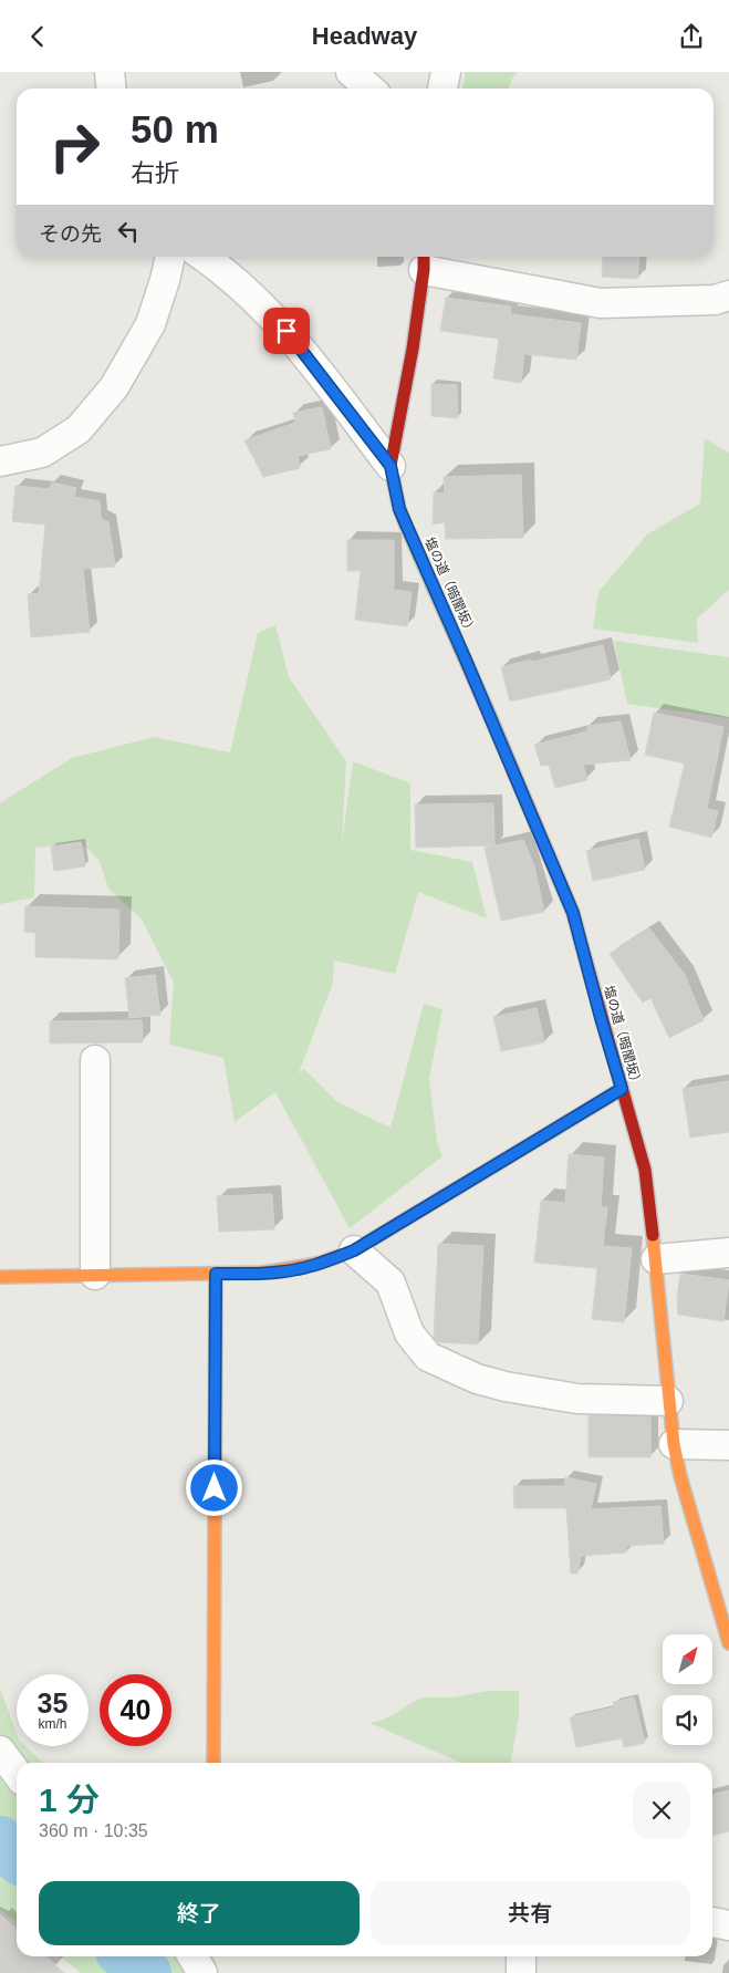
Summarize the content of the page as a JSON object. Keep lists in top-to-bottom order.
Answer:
{
  "streets": {
    "street": ["塩の道（暗闇坂）"]
  },
  "north": "top right",
  "page": {
    "header": "Headway",
    "turn": ["50 m", "右折"],
    "then": "その先",
    "speed": "35 km/h",
    "limit": "40",
    "heading": ["1 分", "360 m · 10:35"],
    "buttons": ["終了", "共有"]
  }
}
